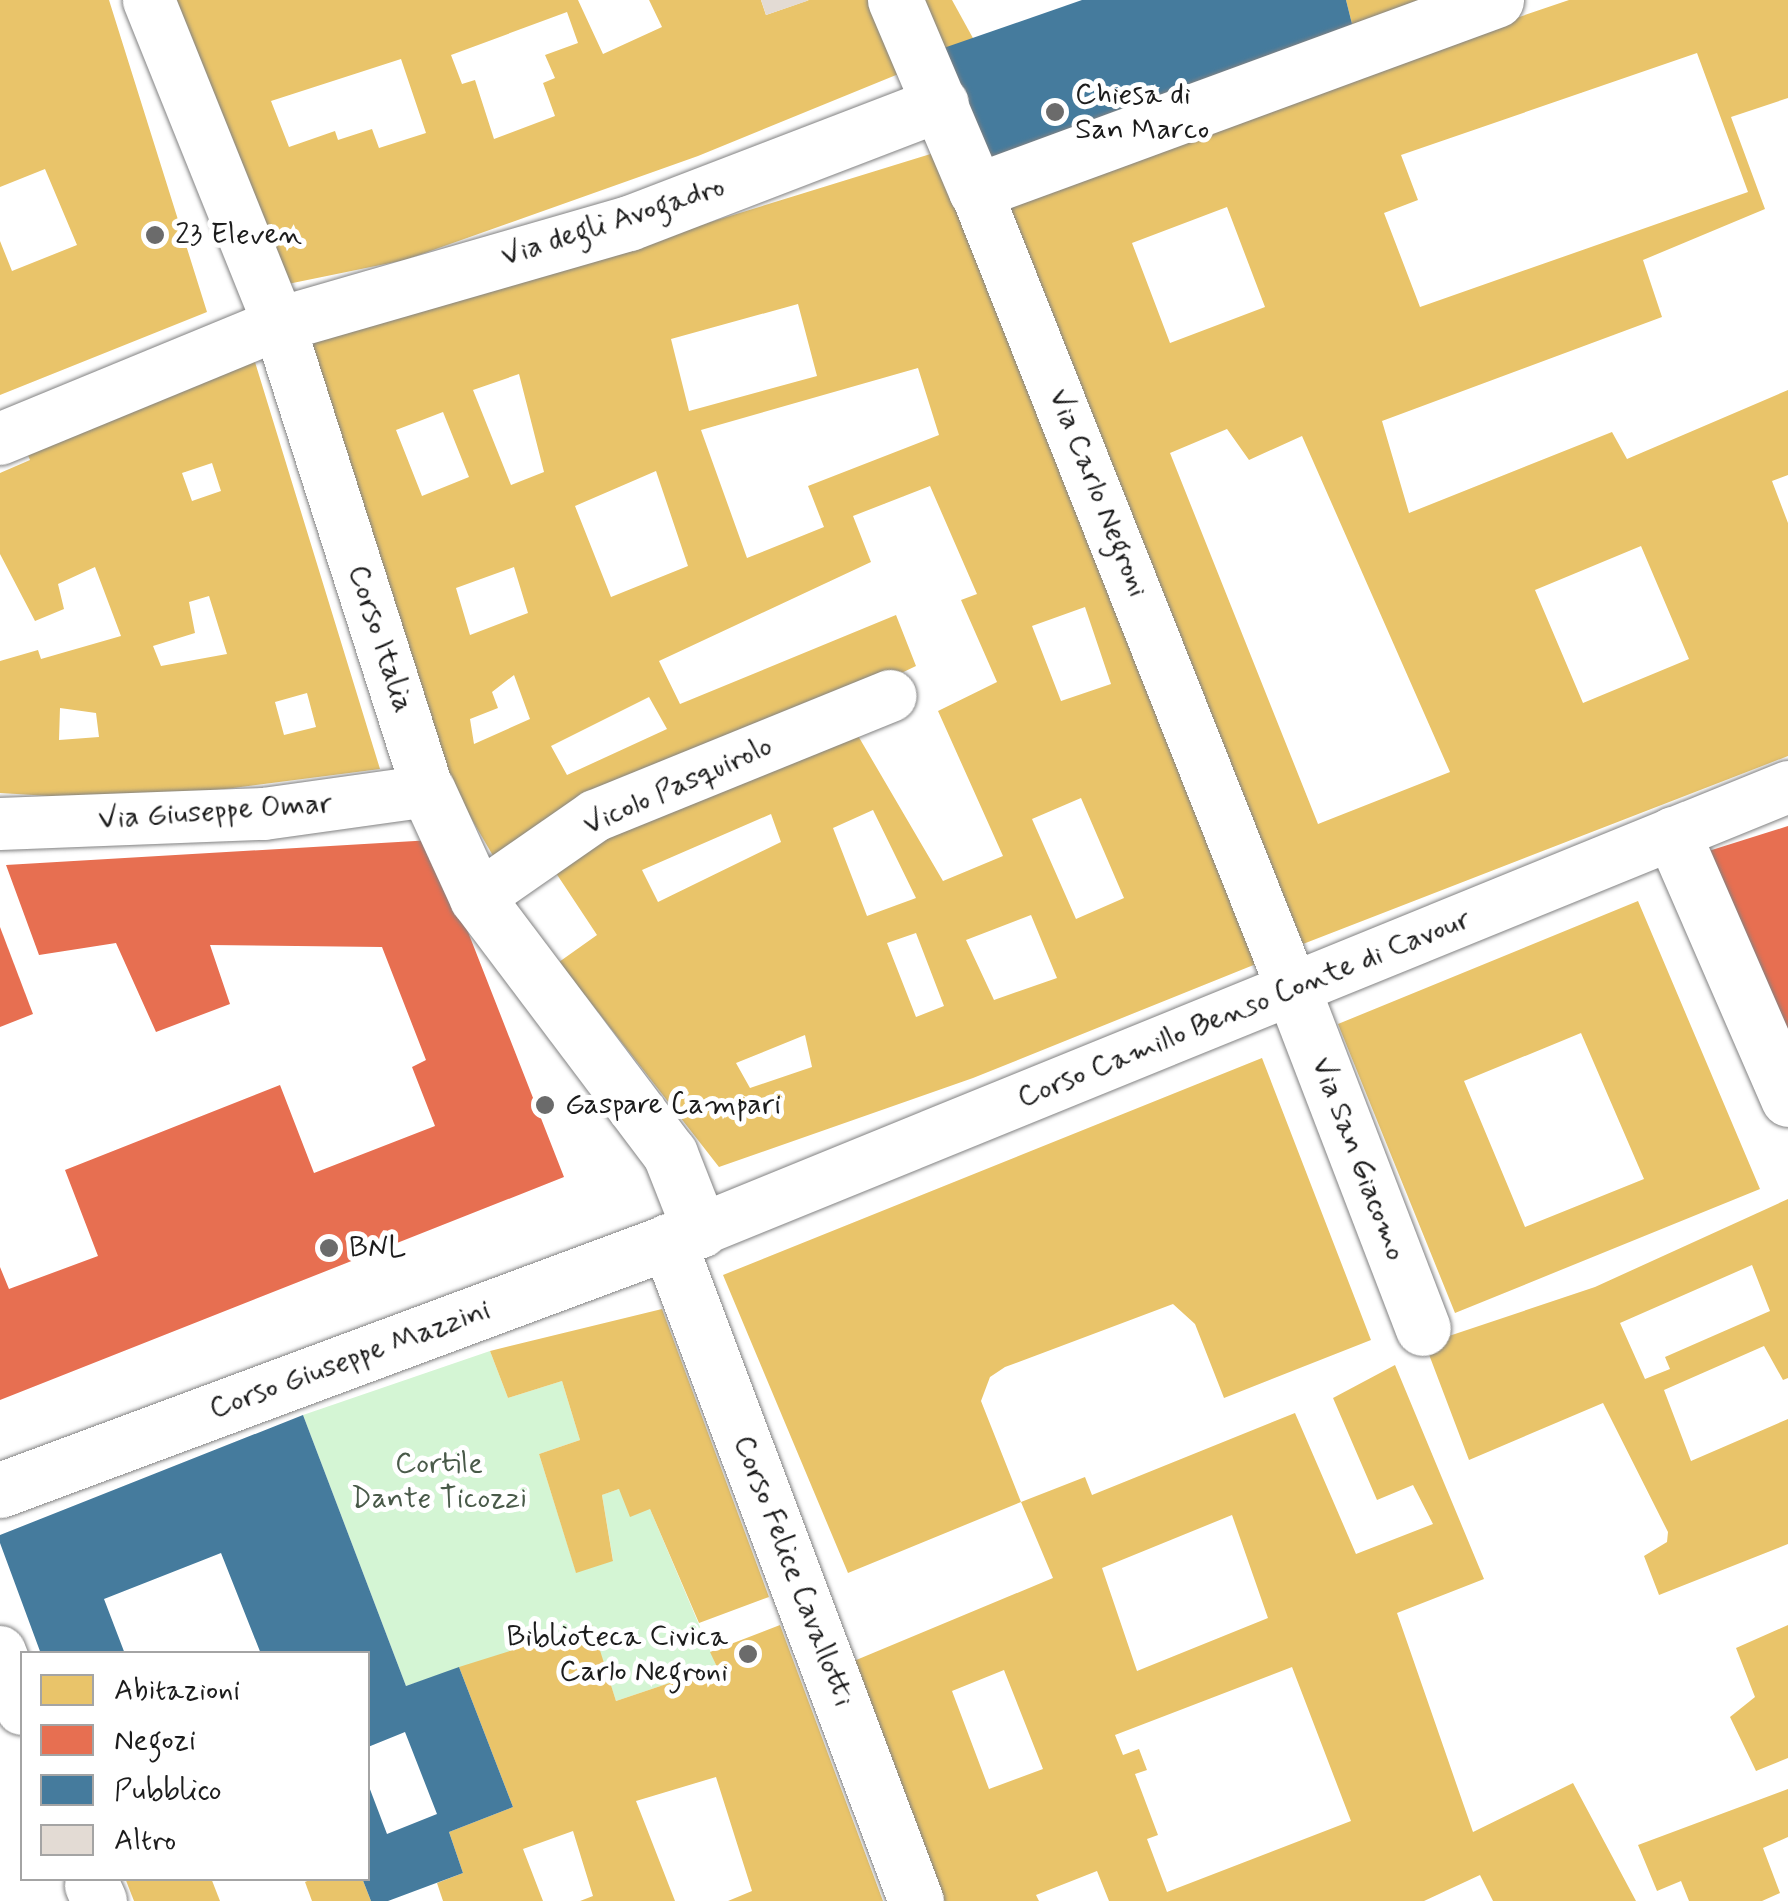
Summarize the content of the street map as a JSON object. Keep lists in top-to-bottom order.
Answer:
{
  "streets": {
    "street": [
      "Via degli Avogadro",
      "Via Carlo Negroni",
      "Corso Italia",
      "Vicolo Pasquirolo",
      "Via Giuseppe Omar",
      "Corso Camillo Benso Conte di Cavour",
      "Via San Giacomo",
      "Corso Giuseppe Mazzini",
      "Corso Felice Cavallotti"
    ]
  },
  "crossings": [
    ["Via degli Avogadro", "Via Carlo Negroni"],
    ["Via degli Avogadro", "Corso Italia"],
    ["Via Carlo Negroni", "Corso Camillo Benso Conte di Cavour"],
    ["Via Carlo Negroni", "Via San Giacomo"],
    ["Corso Italia", "Vicolo Pasquirolo"],
    ["Corso Italia", "Via Giuseppe Omar"],
    ["Corso Italia", "Corso Camillo Benso Conte di Cavour"],
    ["Corso Italia", "Corso Giuseppe Mazzini"],
    ["Corso Italia", "Corso Felice Cavallotti"],
    ["Corso Camillo Benso Conte di Cavour", "Via San Giacomo"],
    ["Corso Camillo Benso Conte di Cavour", "Corso Giuseppe Mazzini"],
    ["Corso Camillo Benso Conte di Cavour", "Corso Felice Cavallotti"],
    ["Corso Giuseppe Mazzini", "Corso Felice Cavallotti"]
  ],
  "parks": ["Cortile Dante Ticozzi"],
  "places": [
    "Chiesa di San Marco",
    "23 Eleven",
    "Gaspare Campari",
    "BNL",
    "Biblioteca Civica Carlo Negroni"
  ],
  "legend": [
    "Abitazioni",
    "Negozi",
    "Pubblico",
    "Altro"
  ]
}
